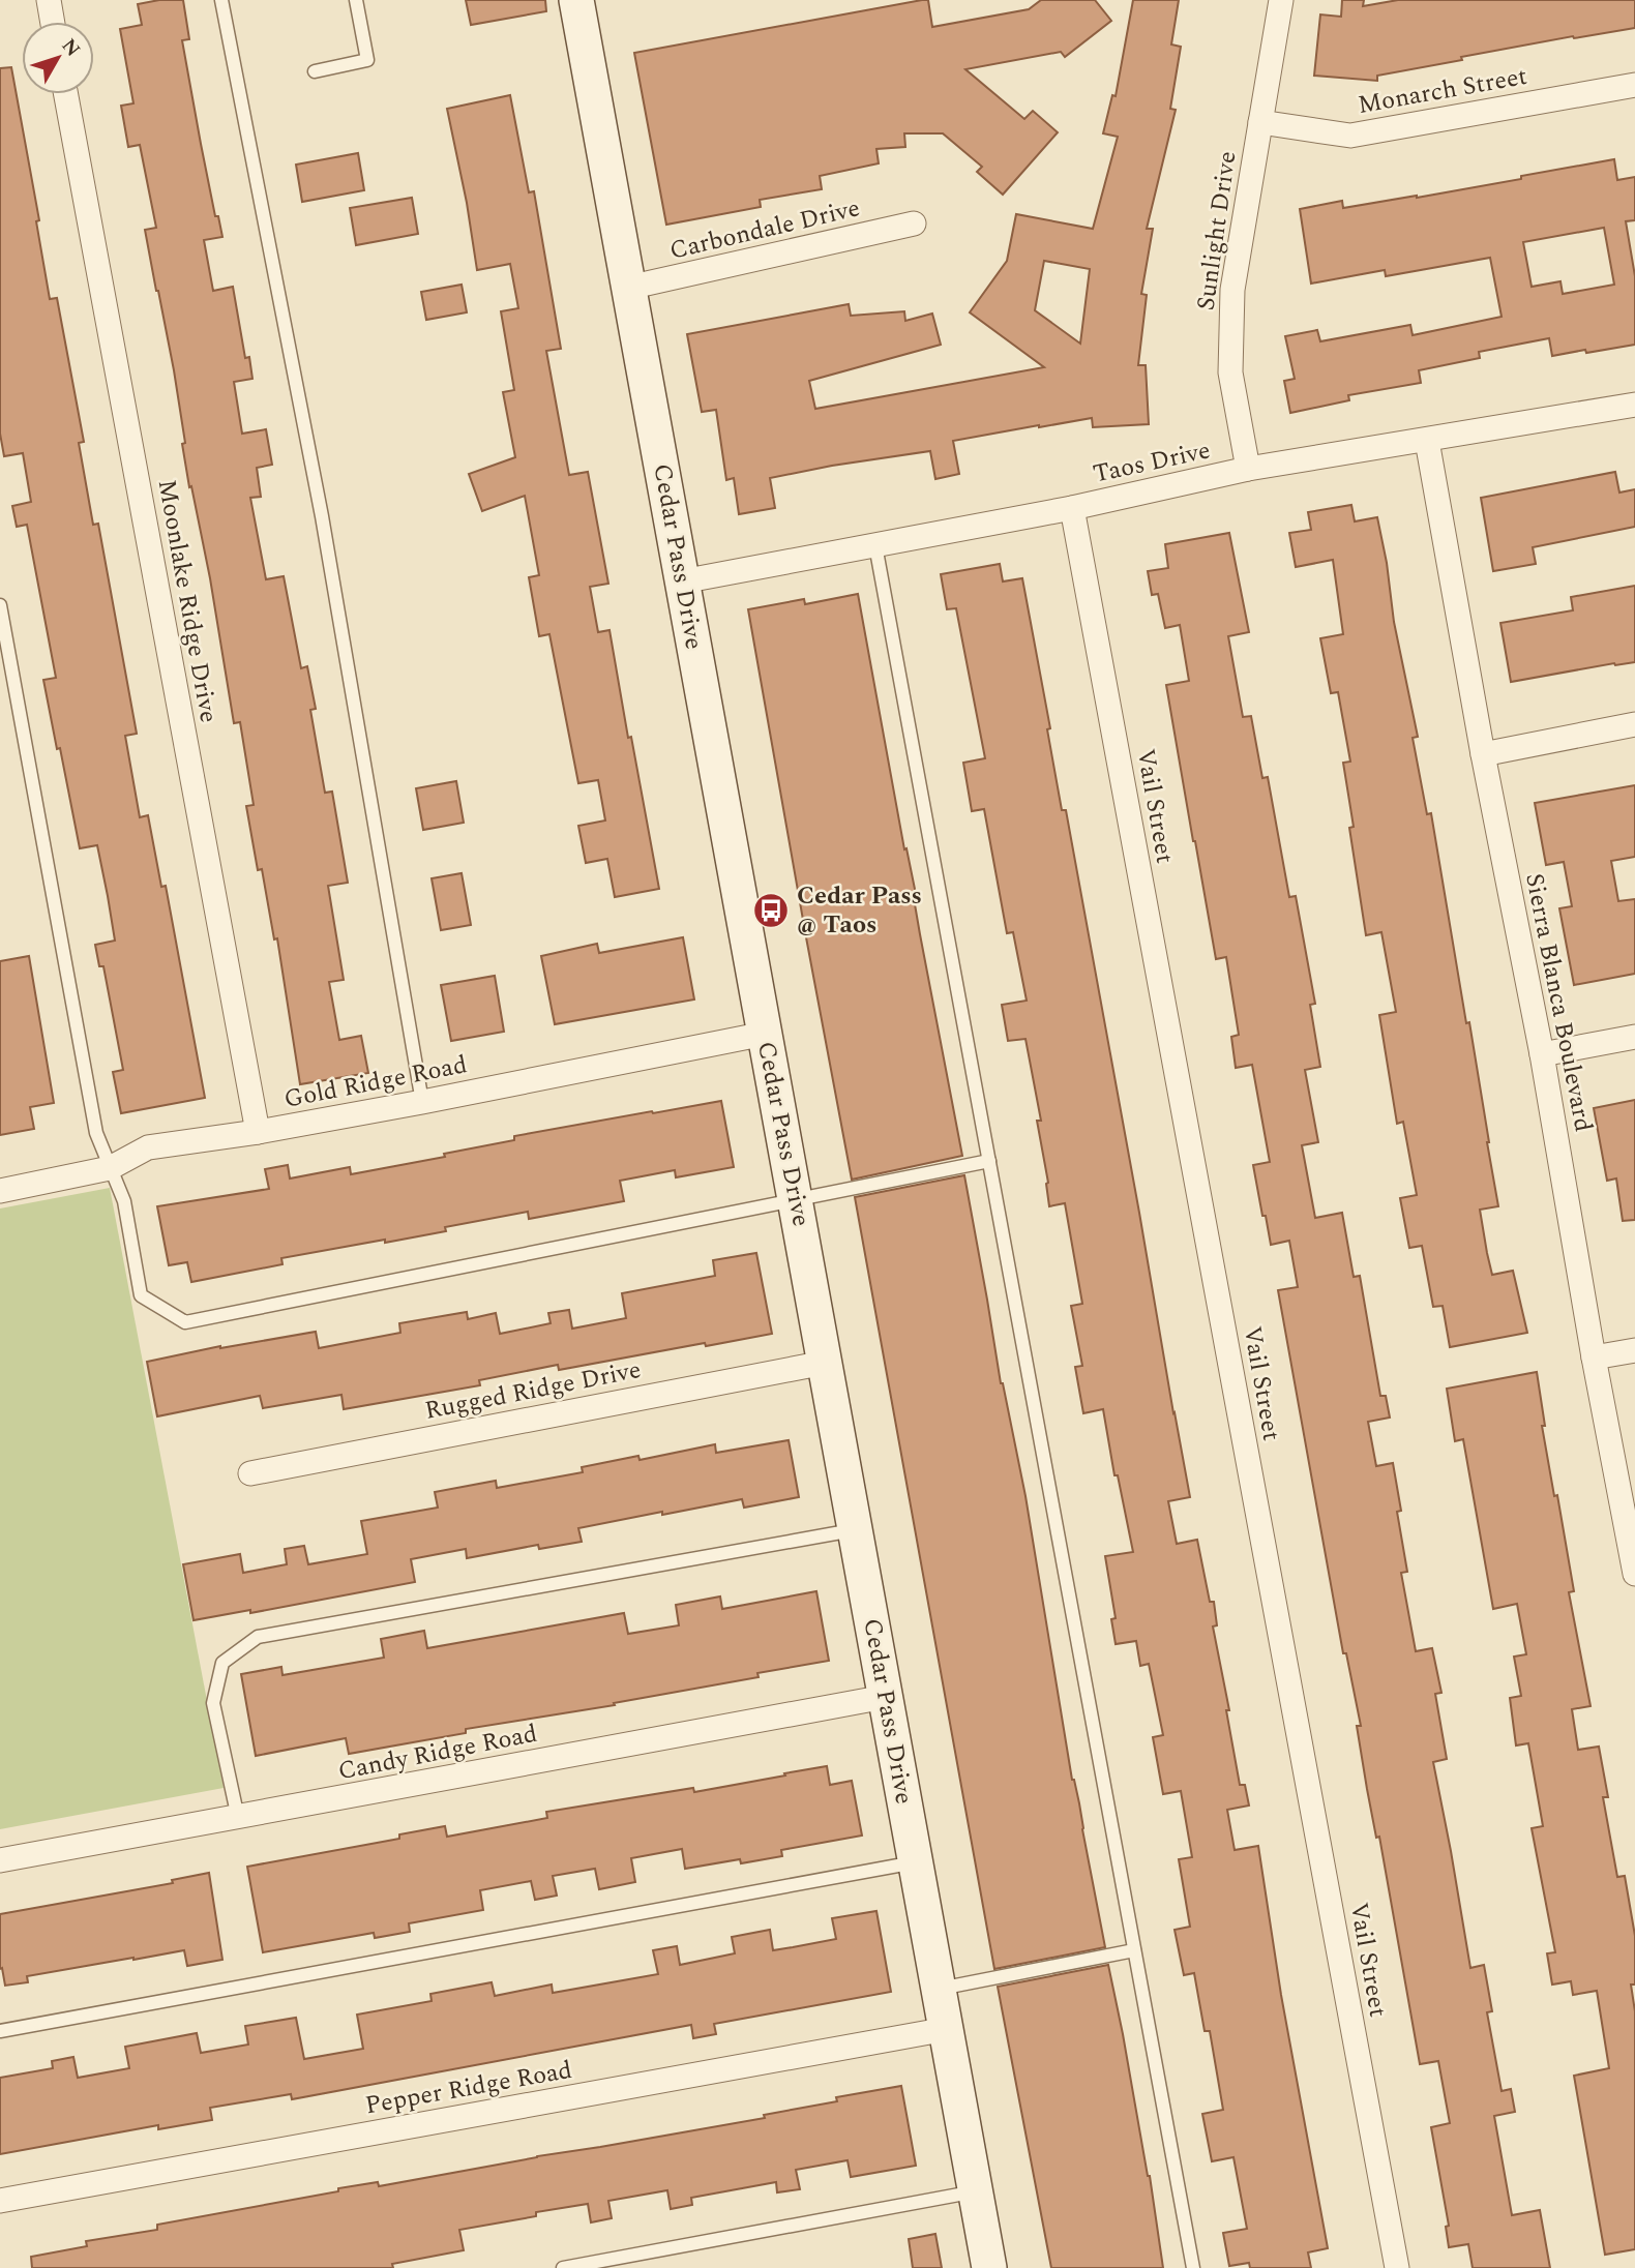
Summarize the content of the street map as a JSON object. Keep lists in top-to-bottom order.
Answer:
{
  "streets": {
    "street": [
      "Monarch Street",
      "Carbondale Drive",
      "Sunlight Drive",
      "Taos Drive",
      "Cedar Pass Drive",
      "Moonlake Ridge Drive",
      "Vail Street",
      "Sierra Blanca Boulevard",
      "Gold Ridge Road",
      "Rugged Ridge Drive",
      "Candy Ridge Road",
      "Pepper Ridge Road"
    ]
  },
  "crossings": [
    ["Monarch Street", "Sunlight Drive"],
    ["Carbondale Drive", "Cedar Pass Drive"],
    ["Sunlight Drive", "Taos Drive"],
    ["Taos Drive", "Cedar Pass Drive"],
    ["Taos Drive", "Vail Street"],
    ["Taos Drive", "Sierra Blanca Boulevard"],
    ["Cedar Pass Drive", "Gold Ridge Road"],
    ["Cedar Pass Drive", "Rugged Ridge Drive"],
    ["Cedar Pass Drive", "Candy Ridge Road"],
    ["Cedar Pass Drive", "Pepper Ridge Road"],
    ["Moonlake Ridge Drive", "Gold Ridge Road"]
  ],
  "places": {
    "bus stop": ["Cedar Pass @ Taos"]
  },
  "north": "top right"
}
